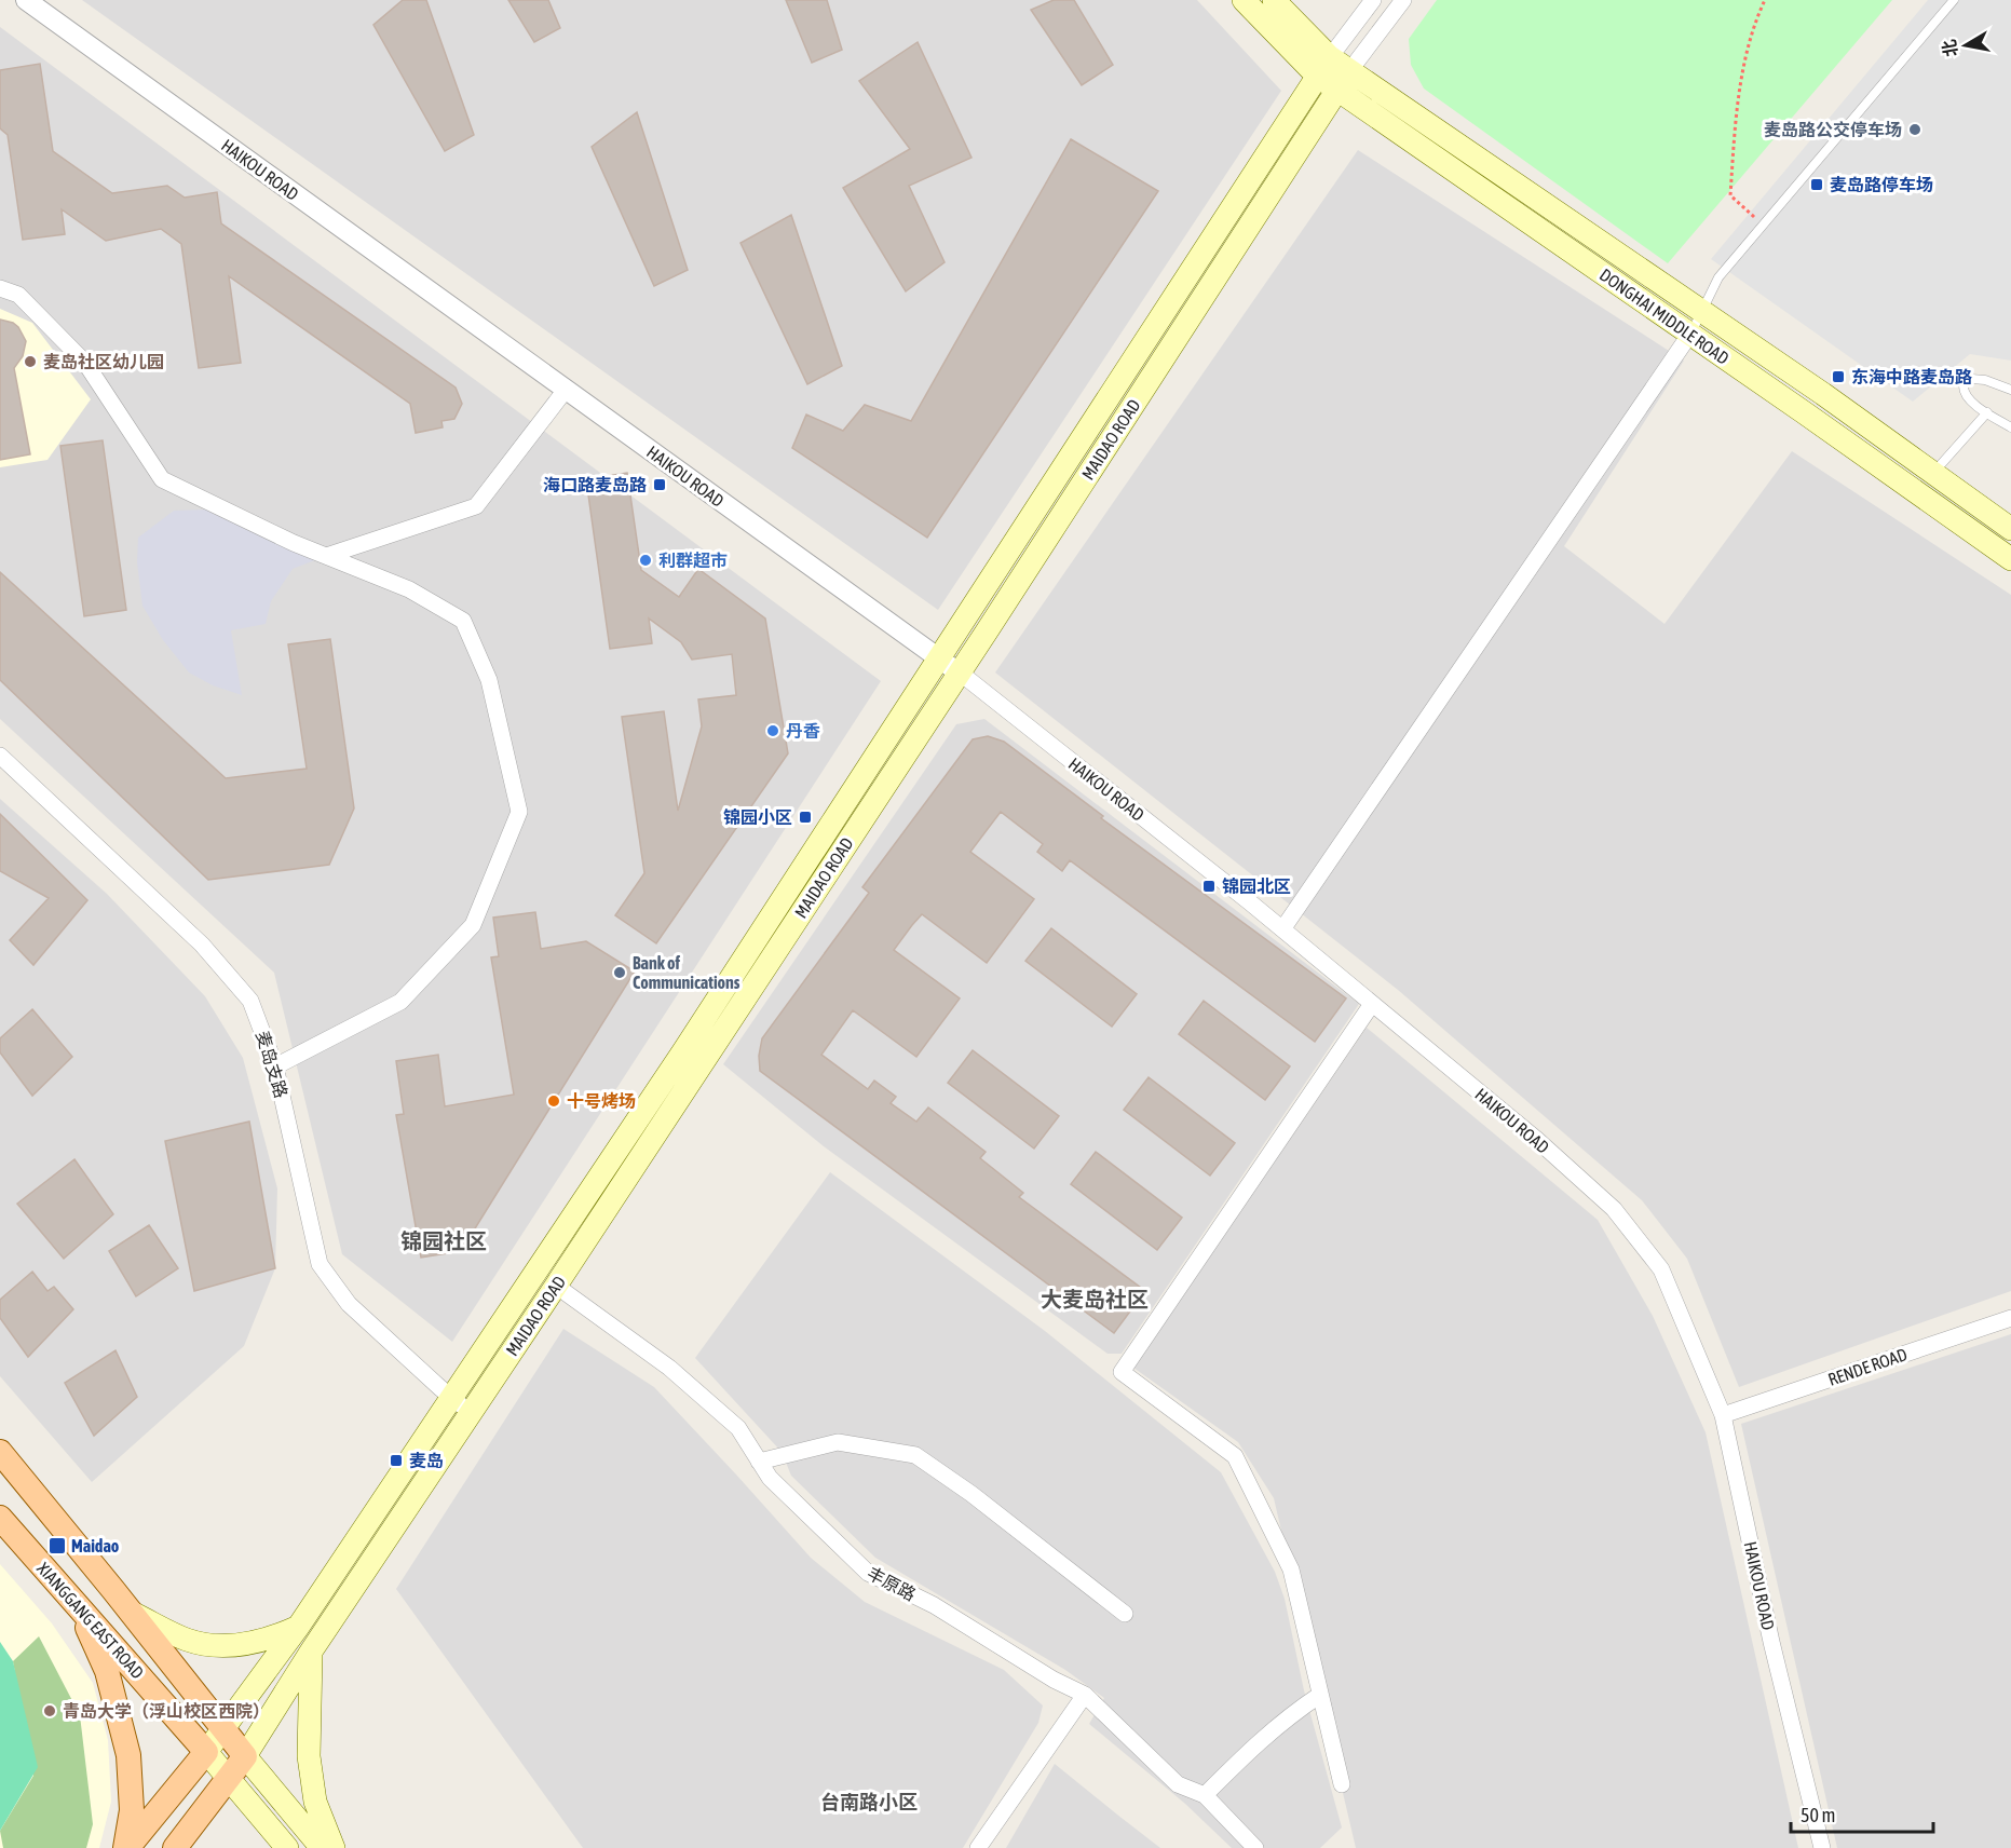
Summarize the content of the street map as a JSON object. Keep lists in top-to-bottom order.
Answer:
{
  "streets": {
    "main road": ["DONGHAI MIDDLE ROAD", "MAIDAO ROAD", "XIANGGANG EAST ROAD"],
    "street": [
      "HAIKOU ROAD",
      "麦岛支路",
      "RENDE ROAD",
      "丰原路"
    ]
  },
  "crossings": [
    ["HAIKOU ROAD", "MAIDAO ROAD"],
    ["HAIKOU ROAD", "RENDE ROAD"],
    ["DONGHAI MIDDLE ROAD", "MAIDAO ROAD"],
    ["MAIDAO ROAD", "麦岛支路"],
    ["MAIDAO ROAD", "丰原路"],
    ["MAIDAO ROAD", "XIANGGANG EAST ROAD"]
  ],
  "districts": ["锦园社区", "大麦岛社区", "台南路小区"],
  "places": {
    "other": [
      "麦岛路公交停车场",
      "麦岛社区幼儿园",
      "利群超市",
      "丹香",
      "Bank of Communications",
      "十号烤场",
      "青岛大学（浮山校区西院）"
    ],
    "transit": [
      "麦岛路停车场",
      "东海中路麦岛路",
      "海口路麦岛路",
      "锦园小区",
      "锦园北区",
      "麦岛",
      "Maidao"
    ]
  },
  "scale_bar": "50 m",
  "north": "left"
}
